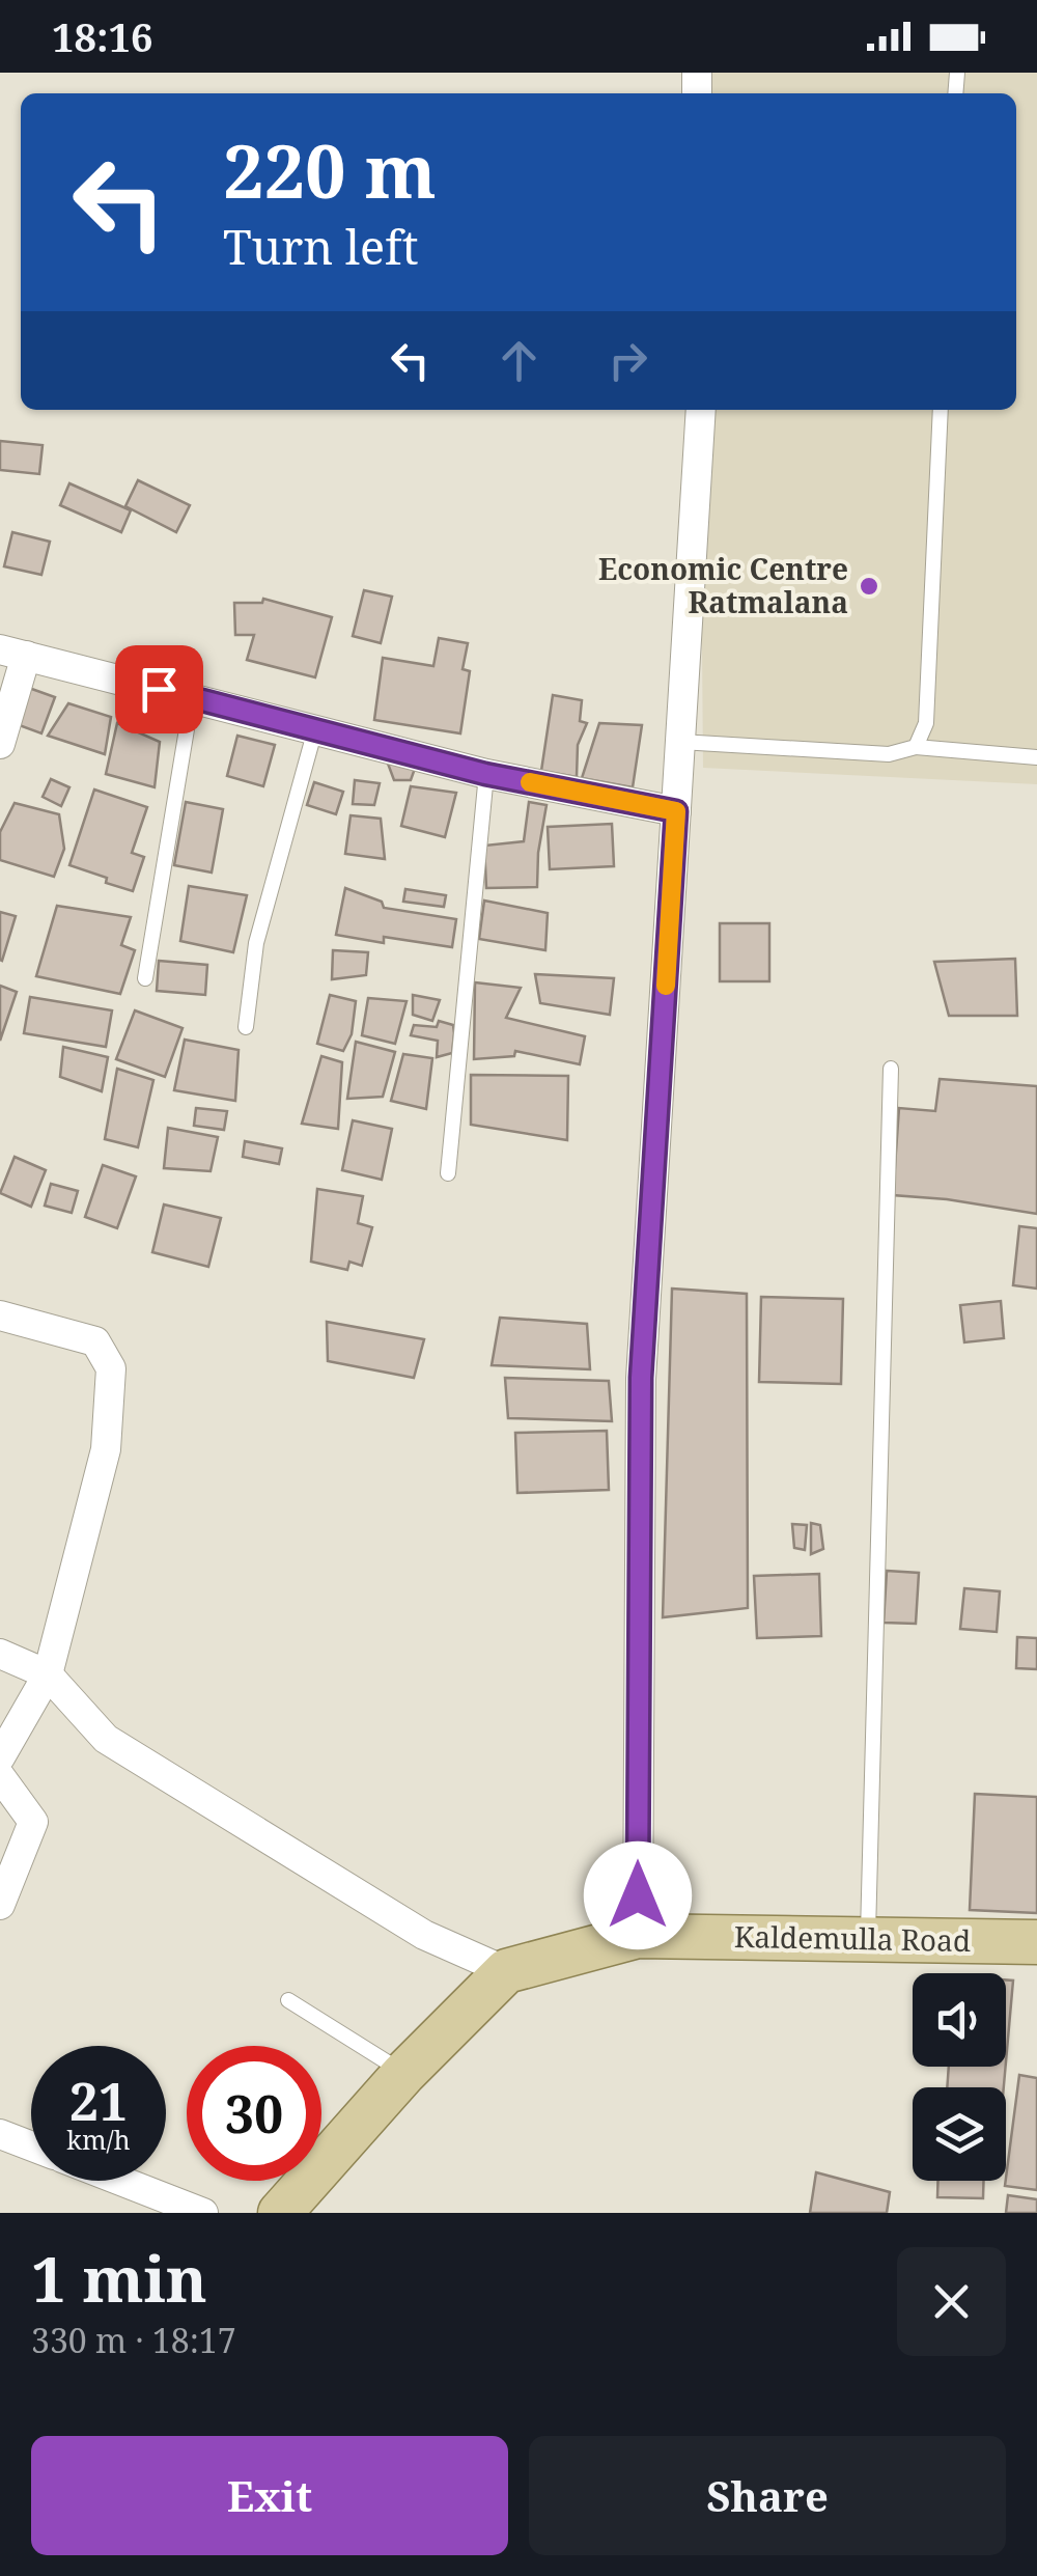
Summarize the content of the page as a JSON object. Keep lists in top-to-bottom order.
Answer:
{
  "streets": {
    "main road": ["Kaldemulla Road"]
  },
  "places": ["Economic Centre Ratmalana"],
  "page": {
    "status": "18:16",
    "turn": ["220 m", "Turn left"],
    "speed": "21 km/h",
    "limit": "30",
    "heading": ["1 min", "330 m · 18:17"],
    "buttons": ["Exit", "Share"]
  }
}
